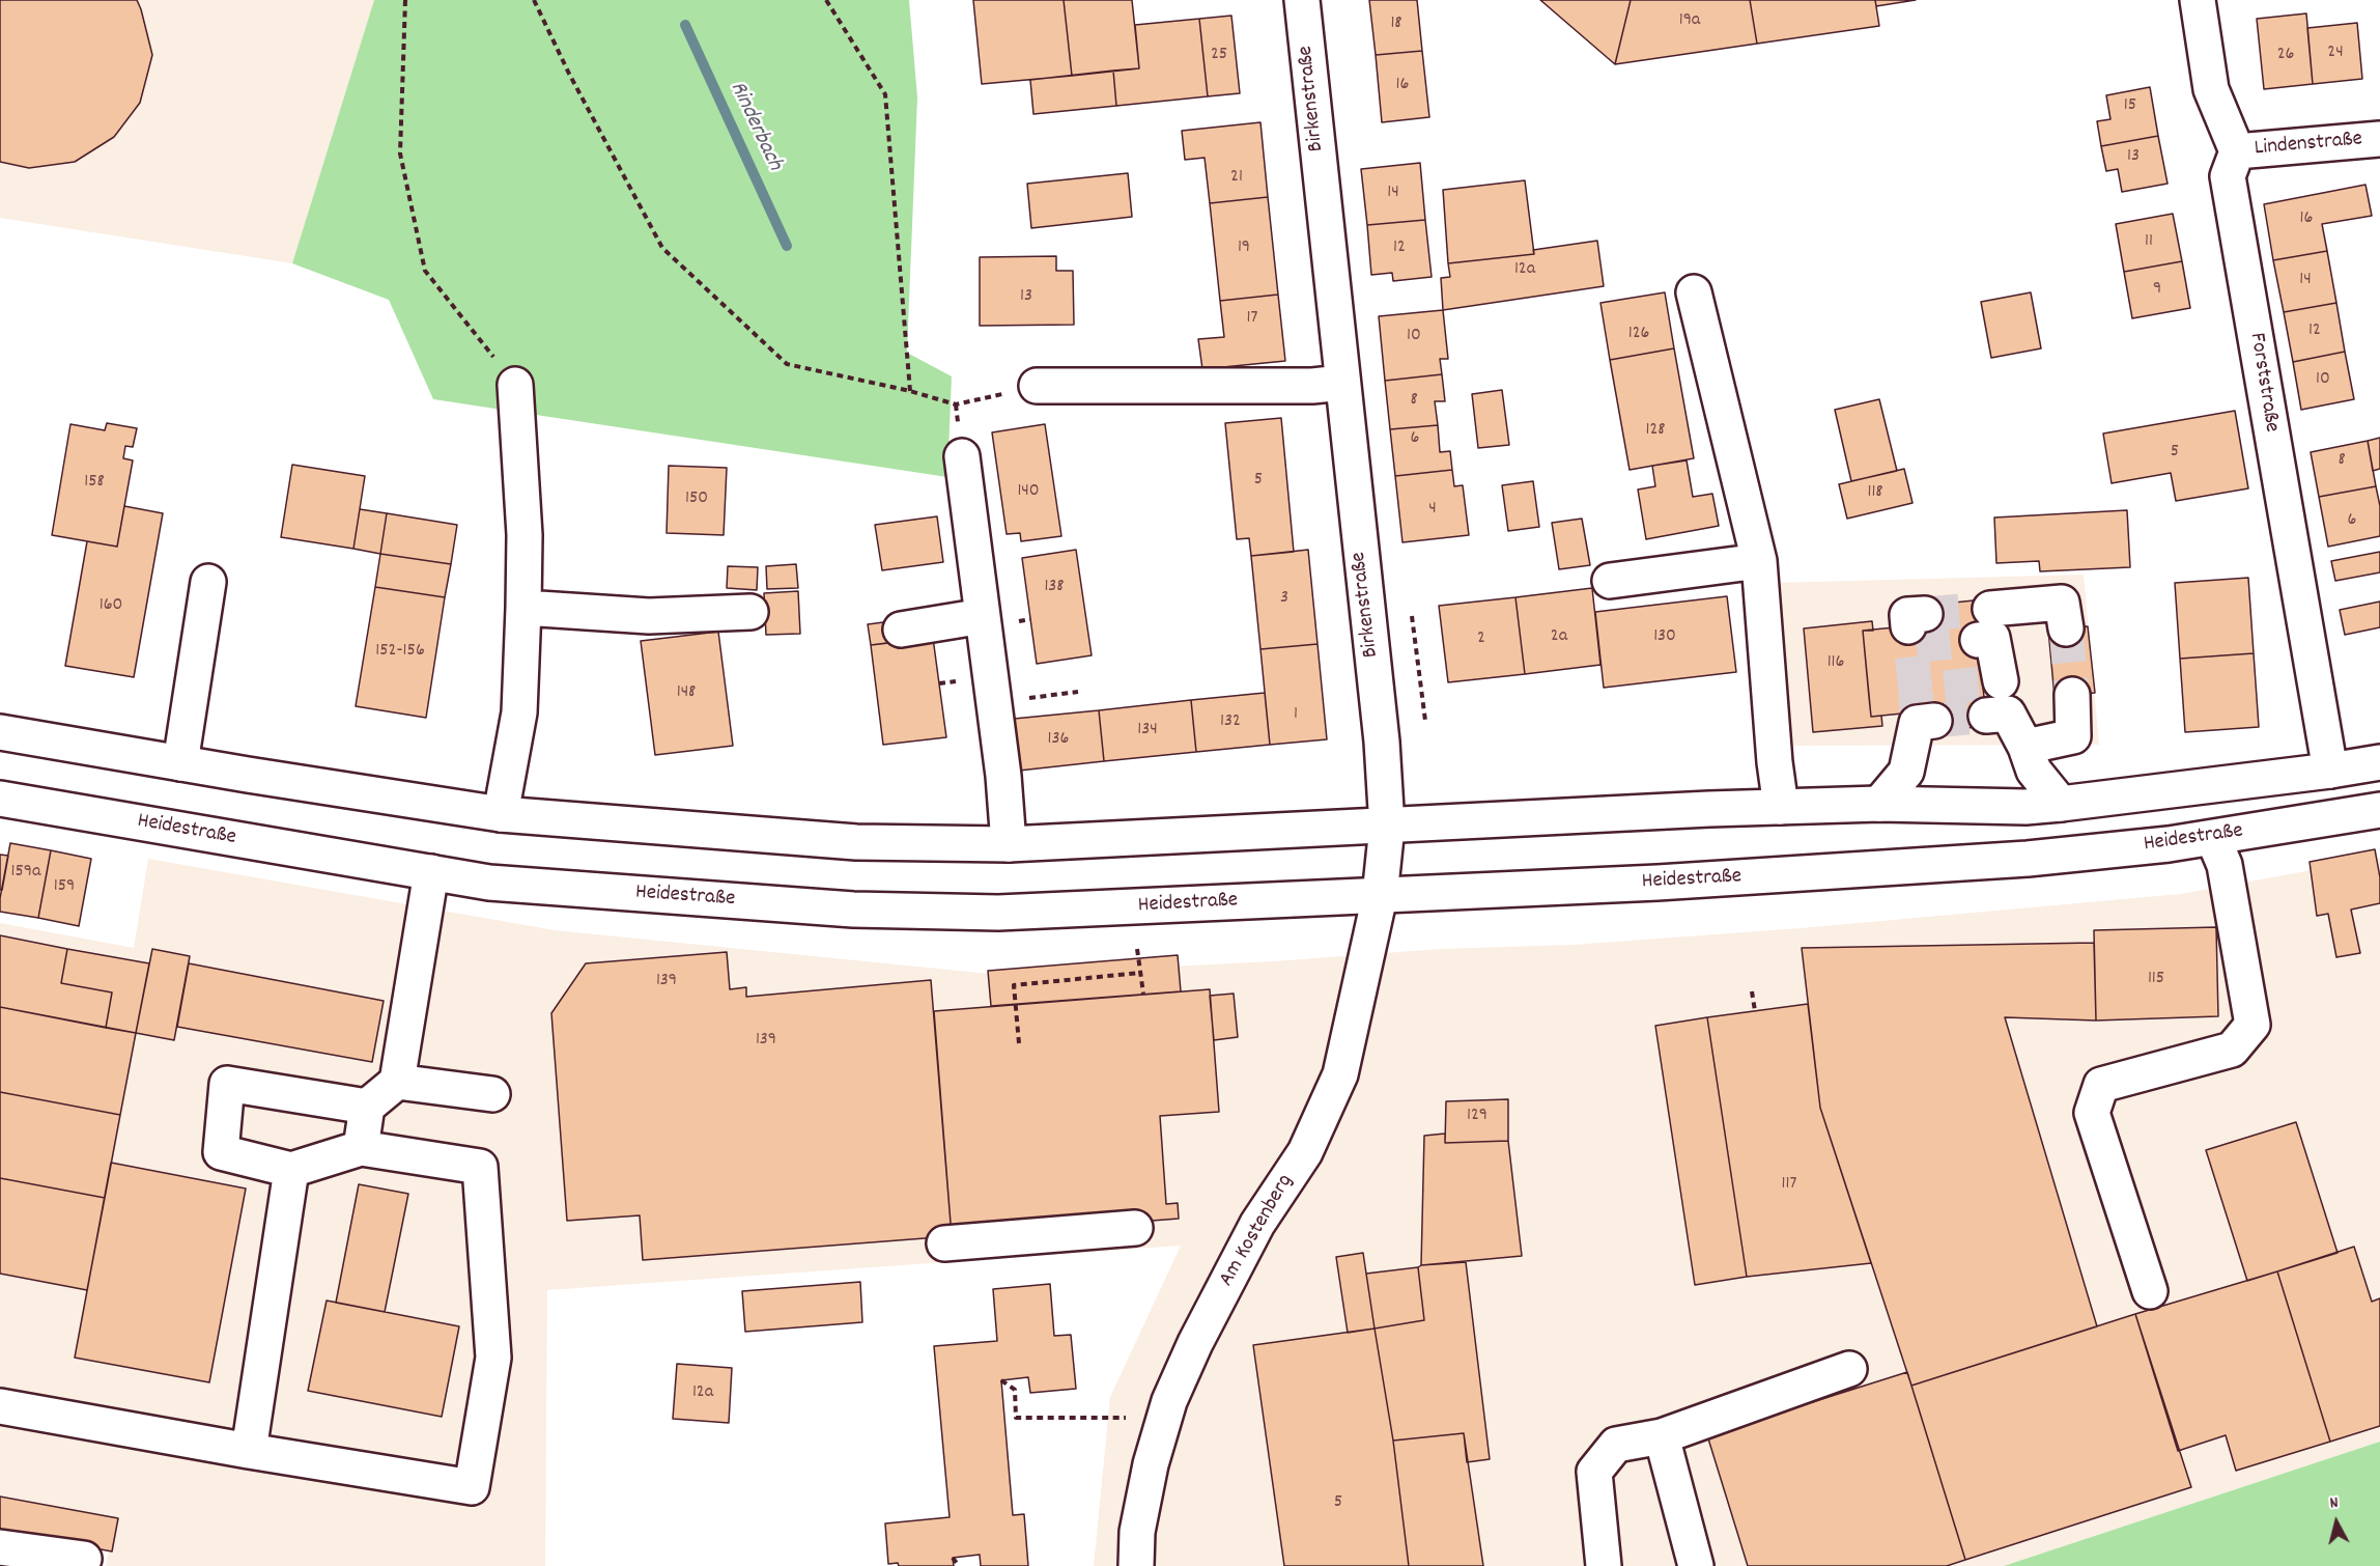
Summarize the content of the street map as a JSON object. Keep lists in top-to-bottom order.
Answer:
{
  "streets": {
    "main road": [
      "Birkenstraße",
      "Lindenstraße",
      "Forststraße",
      "Heidestraße",
      "Am Kostenberg"
    ]
  },
  "crossings": [
    ["Birkenstraße", "Heidestraße"],
    ["Birkenstraße", "Am Kostenberg"],
    ["Lindenstraße", "Forststraße"],
    ["Heidestraße", "Am Kostenberg"]
  ],
  "water": ["Rinderbach"],
  "house_numbers": [
    "19a",
    "18",
    "24",
    "25",
    "26",
    "16",
    "15",
    "13",
    "21",
    "14",
    "16",
    "11",
    "19",
    "12",
    "12a",
    "14",
    "9",
    "13",
    "17",
    "12",
    "126",
    "10",
    "10",
    "8",
    "128",
    "6",
    "5",
    "8",
    "5",
    "158",
    "140",
    "118",
    "150",
    "4",
    "6",
    "138",
    "3",
    "160",
    "2a",
    "130",
    "2",
    "152-156",
    "116",
    "148",
    "1",
    "132",
    "134",
    "136",
    "159a",
    "159",
    "115",
    "139",
    "139",
    "129",
    "117",
    "12a",
    "5"
  ],
  "north": "top"
}
